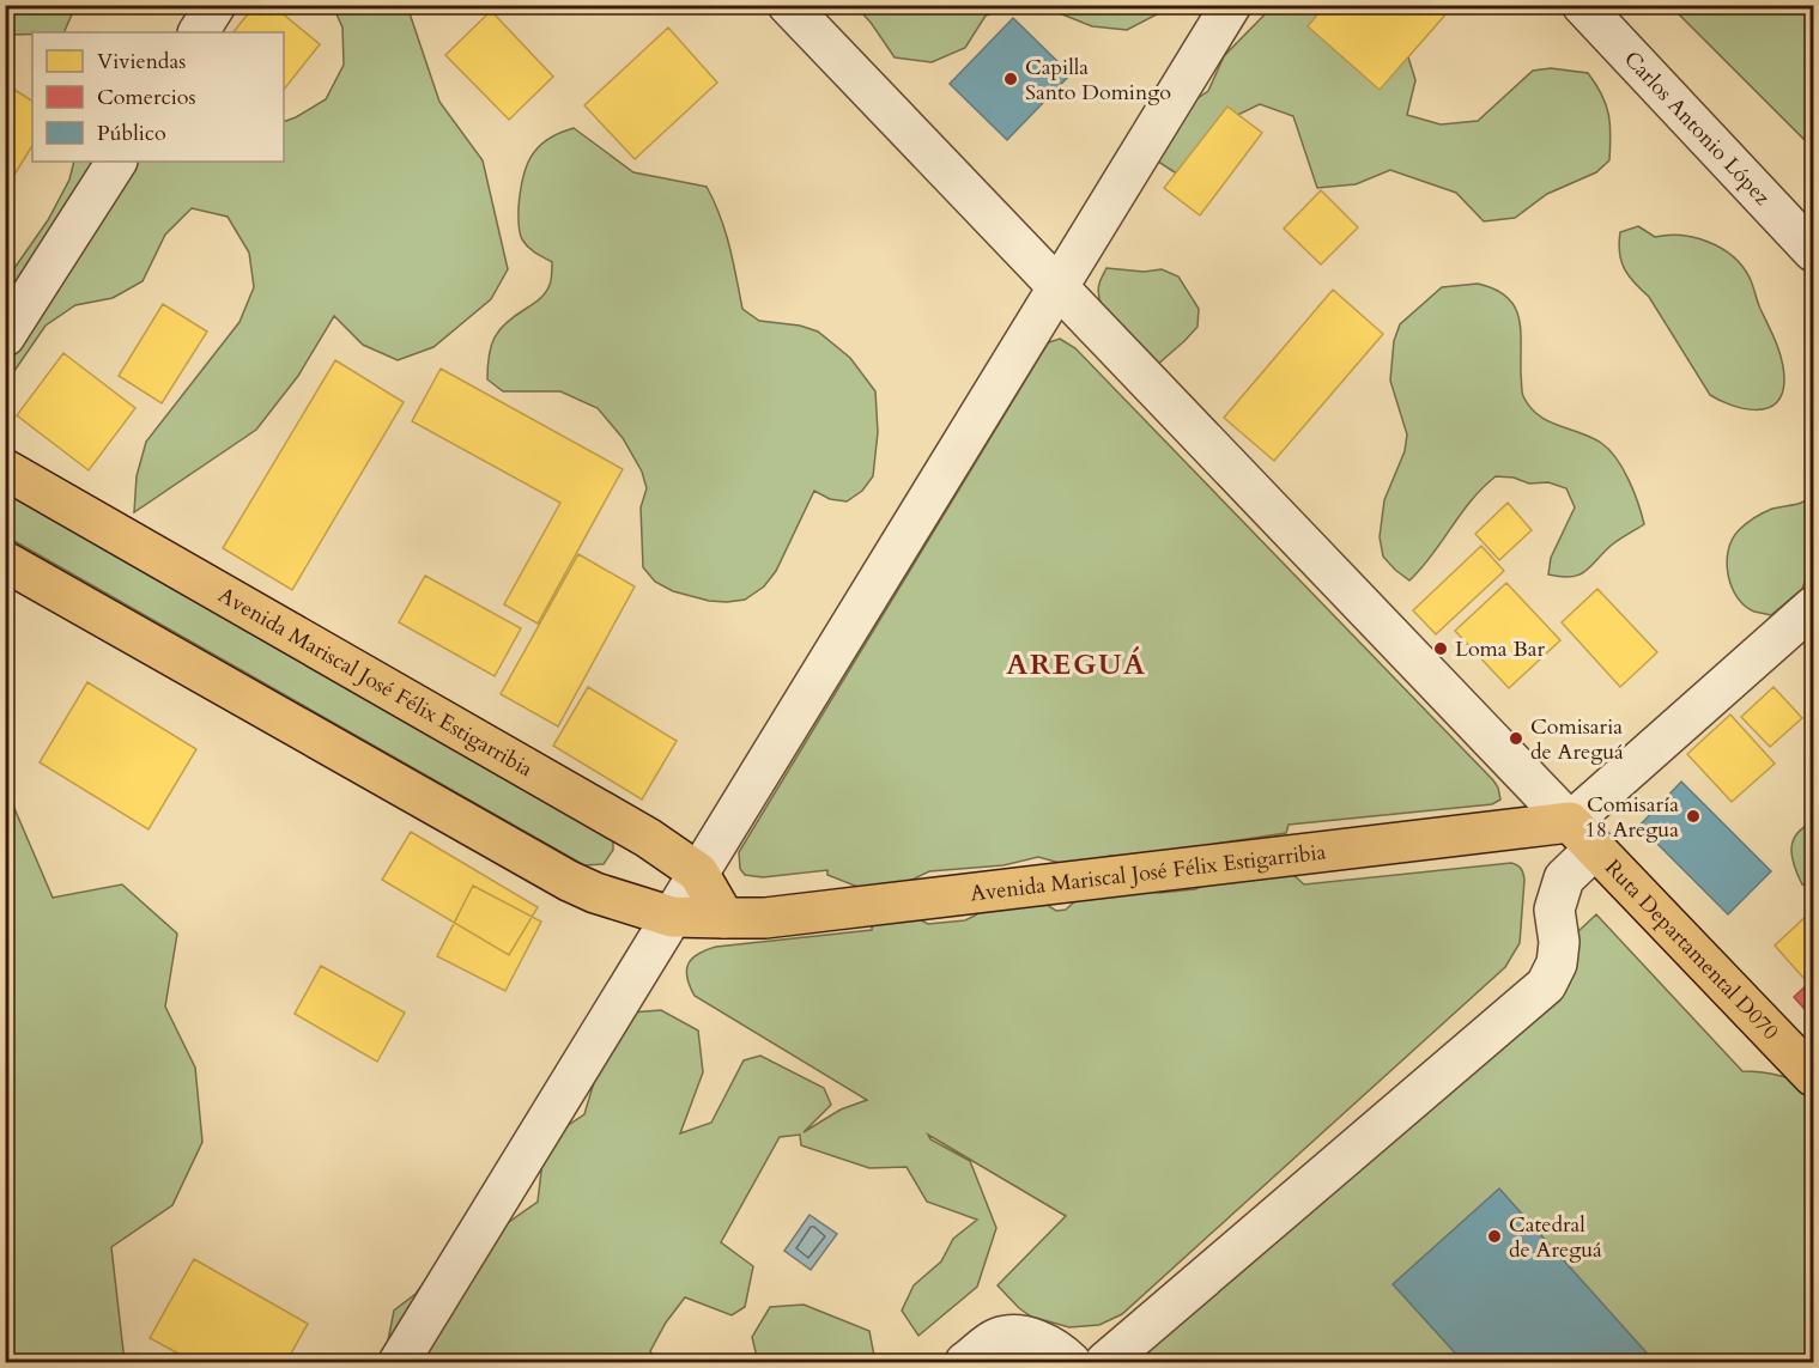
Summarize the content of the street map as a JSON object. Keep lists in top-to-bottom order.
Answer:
{
  "streets": {
    "main road": ["Avenida Mariscal José Félix Estigarribia", "Ruta Departamental D070"],
    "street": ["Carlos Antonio López"]
  },
  "crossings": [
    ["Avenida Mariscal José Félix Estigarribia", "Ruta Departamental D070"]
  ],
  "districts": ["AREGUÁ"],
  "places": [
    "Capilla Santo Domingo",
    "Loma Bar",
    "Comisaria de Areguá",
    "Comisaría 18 Aregua",
    "Catedral de Areguá"
  ],
  "legend": ["Viviendas", "Comercios", "Público"]
}
